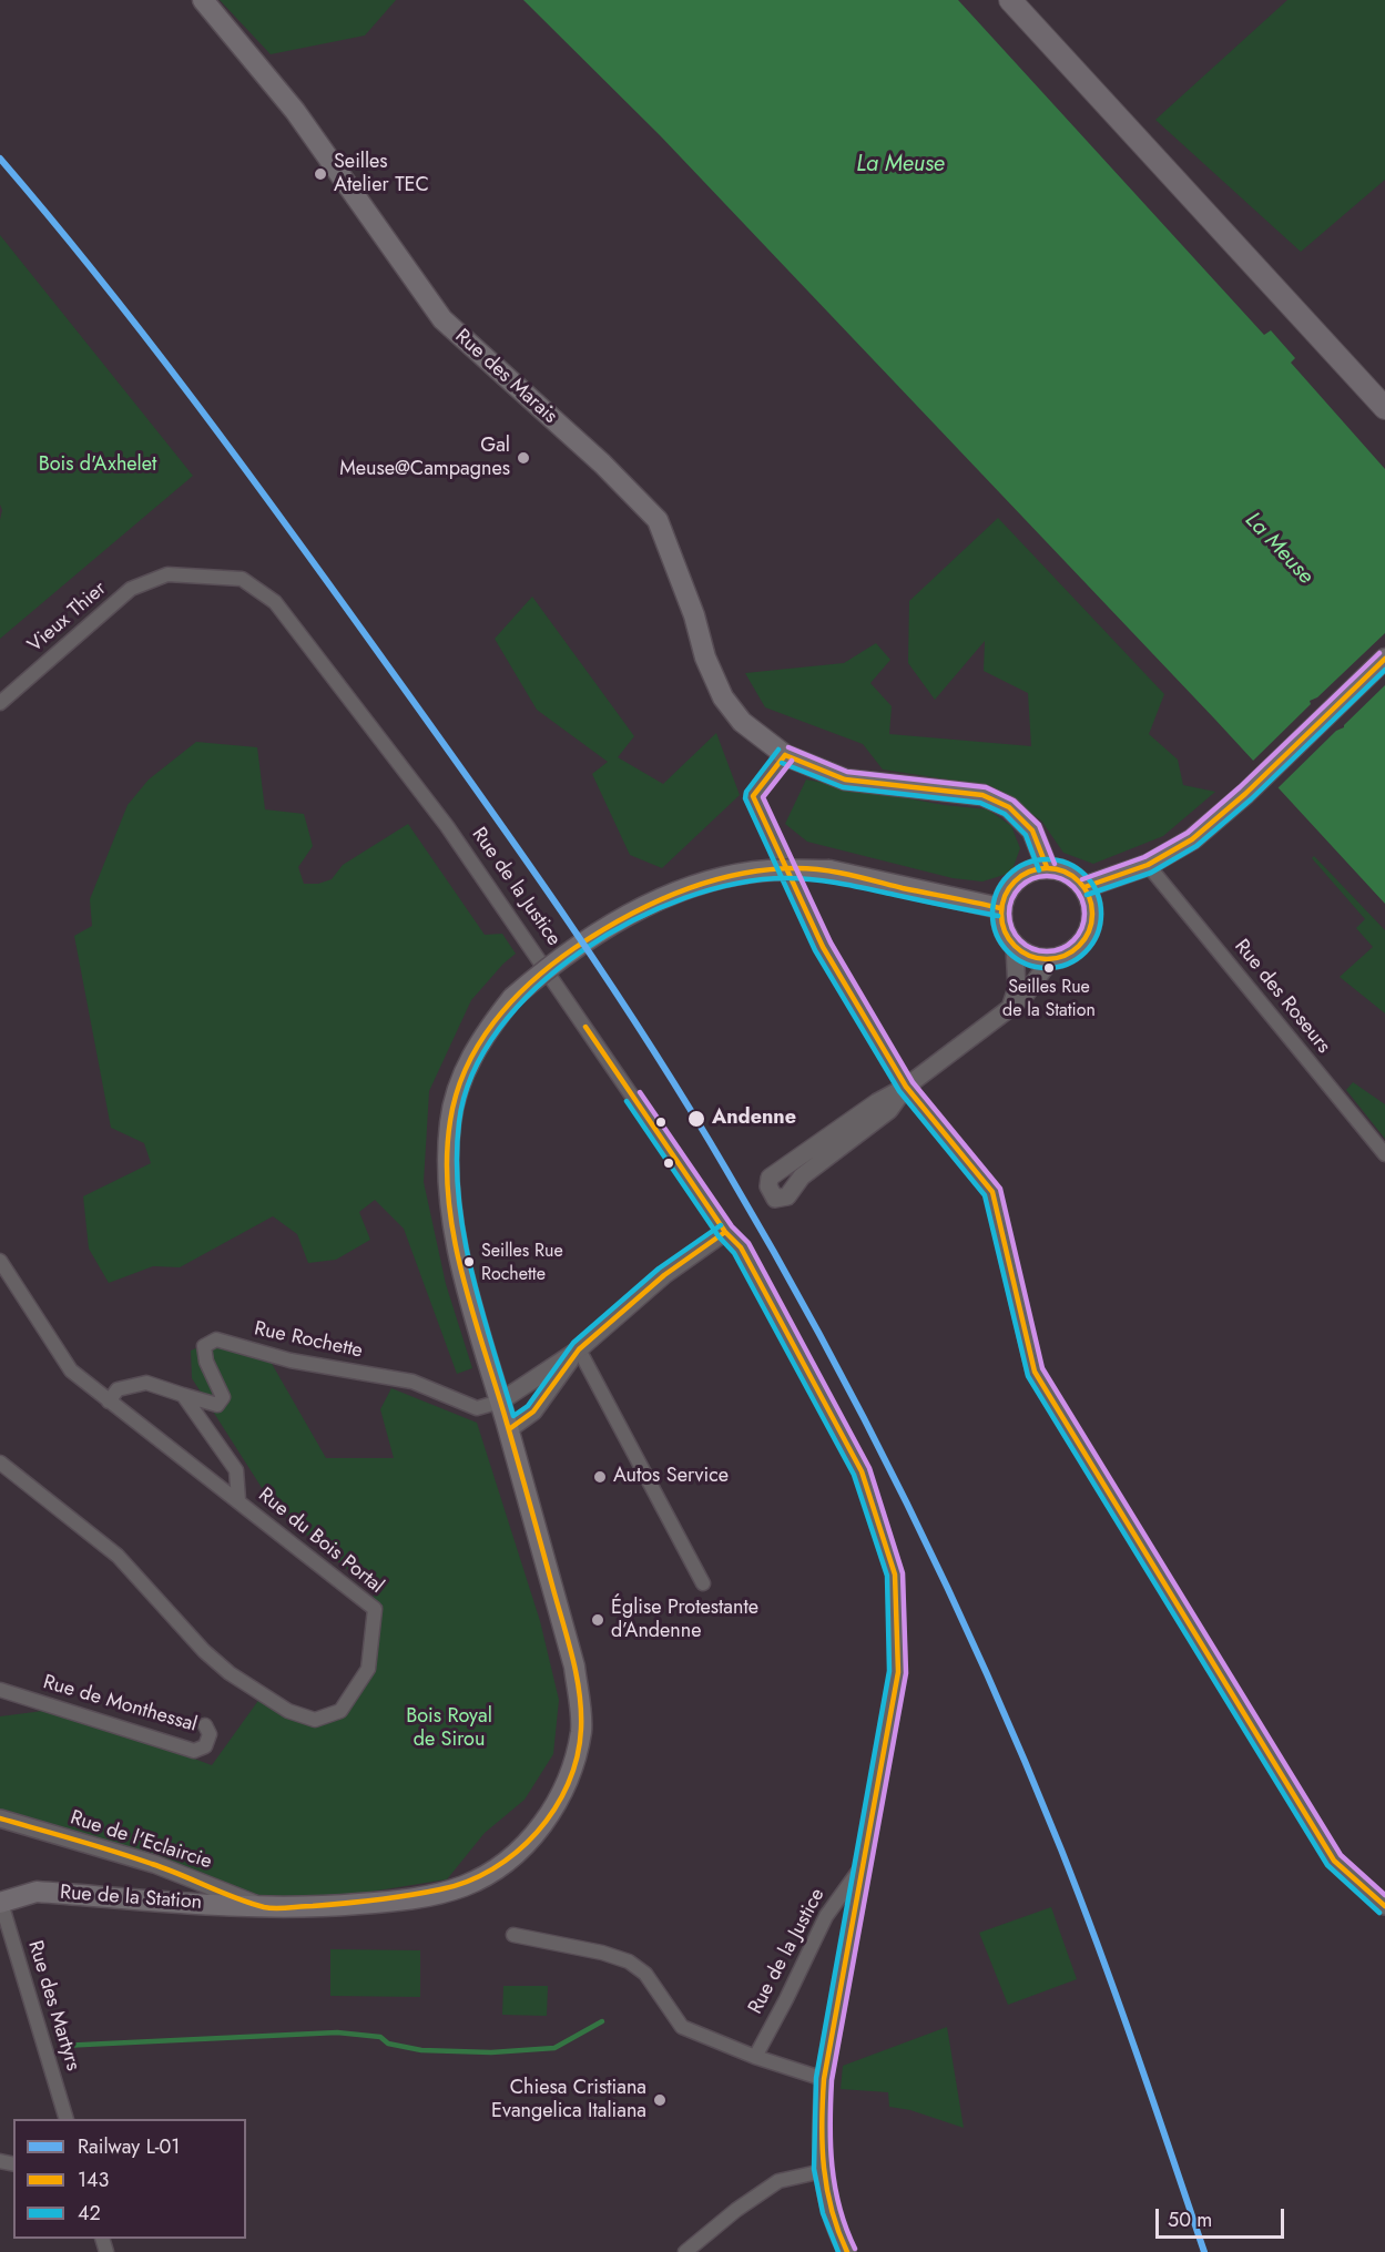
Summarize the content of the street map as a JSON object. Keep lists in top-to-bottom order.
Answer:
{
  "streets": {
    "main road": ["Rue des Marais", "Rue de la Station"],
    "street": [
      "Vieux Thier",
      "Rue de la Justice",
      "Rue des Roseurs",
      "Rue Rochette",
      "Rue du Bois Portal",
      "Rue de Monthessal",
      "Rue de l'Eclaircie",
      "Rue des Martyrs"
    ]
  },
  "crossings": [
    ["Rue des Marais", "Rue de la Station"],
    ["Vieux Thier", "Rue de la Justice"],
    ["Rue Rochette", "Rue du Bois Portal"],
    ["Rue Rochette", "Rue de la Station"],
    ["Rue de l'Eclaircie", "Rue de la Station"],
    ["Rue de la Station", "Rue des Martyrs"]
  ],
  "water": ["La Meuse"],
  "parks": ["Bois d'Axhelet", "Bois Royal de Sirou"],
  "places": [
    "Seilles Atelier TEC",
    "Gal Meuse@Campagnes",
    "Seilles Rue de la Station",
    "Andenne",
    "Seilles Rue Rochette",
    "Autos Service",
    "Église Protestante d’Andenne",
    "Chiesa Cristiana Evangelica Italiana"
  ],
  "lines": ["rail line L-01", "transit line 143", "transit line 42"],
  "legend": ["Railway L-01", "143", "42"],
  "scale_bar": "50 m"
}
